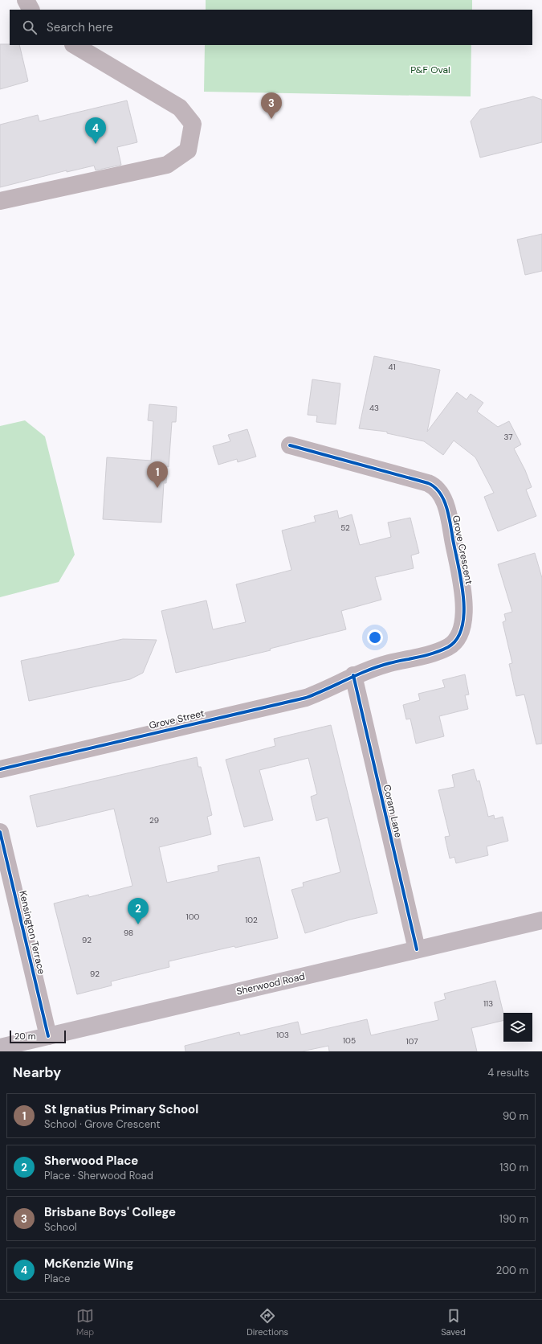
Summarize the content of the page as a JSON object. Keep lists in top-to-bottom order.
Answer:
{
  "streets": {
    "main road": ["Sherwood Road"],
    "street": [
      "Grove Crescent",
      "Grove Street",
      "Coram Lane",
      "Kensington Terrace"
    ]
  },
  "crossings": [
    ["Grove Crescent", "Grove Street"],
    ["Grove Crescent", "Coram Lane"],
    ["Grove Street", "Coram Lane"],
    ["Coram Lane", "Sherwood Road"],
    ["Kensington Terrace", "Sherwood Road"]
  ],
  "parks": ["P&F Oval"],
  "house_numbers": [
    "41",
    "43",
    "37",
    "52",
    "29",
    "100",
    "102",
    "98",
    "92",
    "92",
    "113",
    "103",
    "105",
    "107"
  ],
  "scale_bar": "20 m",
  "page": {
    "search": "Search here",
    "pins": [
      "3",
      "4",
      "1",
      "2"
    ],
    "scale": "20 m",
    "heading": ["Nearby", "4 results"],
    "list": [
      {
        "mark": "1",
        "name": "St Ignatius Primary School",
        "note": "School · Grove Crescent",
        "value": "90 m"
      },
      {
        "mark": "2",
        "name": "Sherwood Place",
        "note": "Place · Sherwood Road",
        "value": "130 m"
      },
      {
        "mark": "3",
        "name": "Brisbane Boys' College",
        "note": "School",
        "value": "190 m"
      },
      {
        "mark": "4",
        "name": "McKenzie Wing",
        "note": "Place",
        "value": "200 m"
      }
    ],
    "nav": ["Map", "Directions", "Saved"]
  }
}
